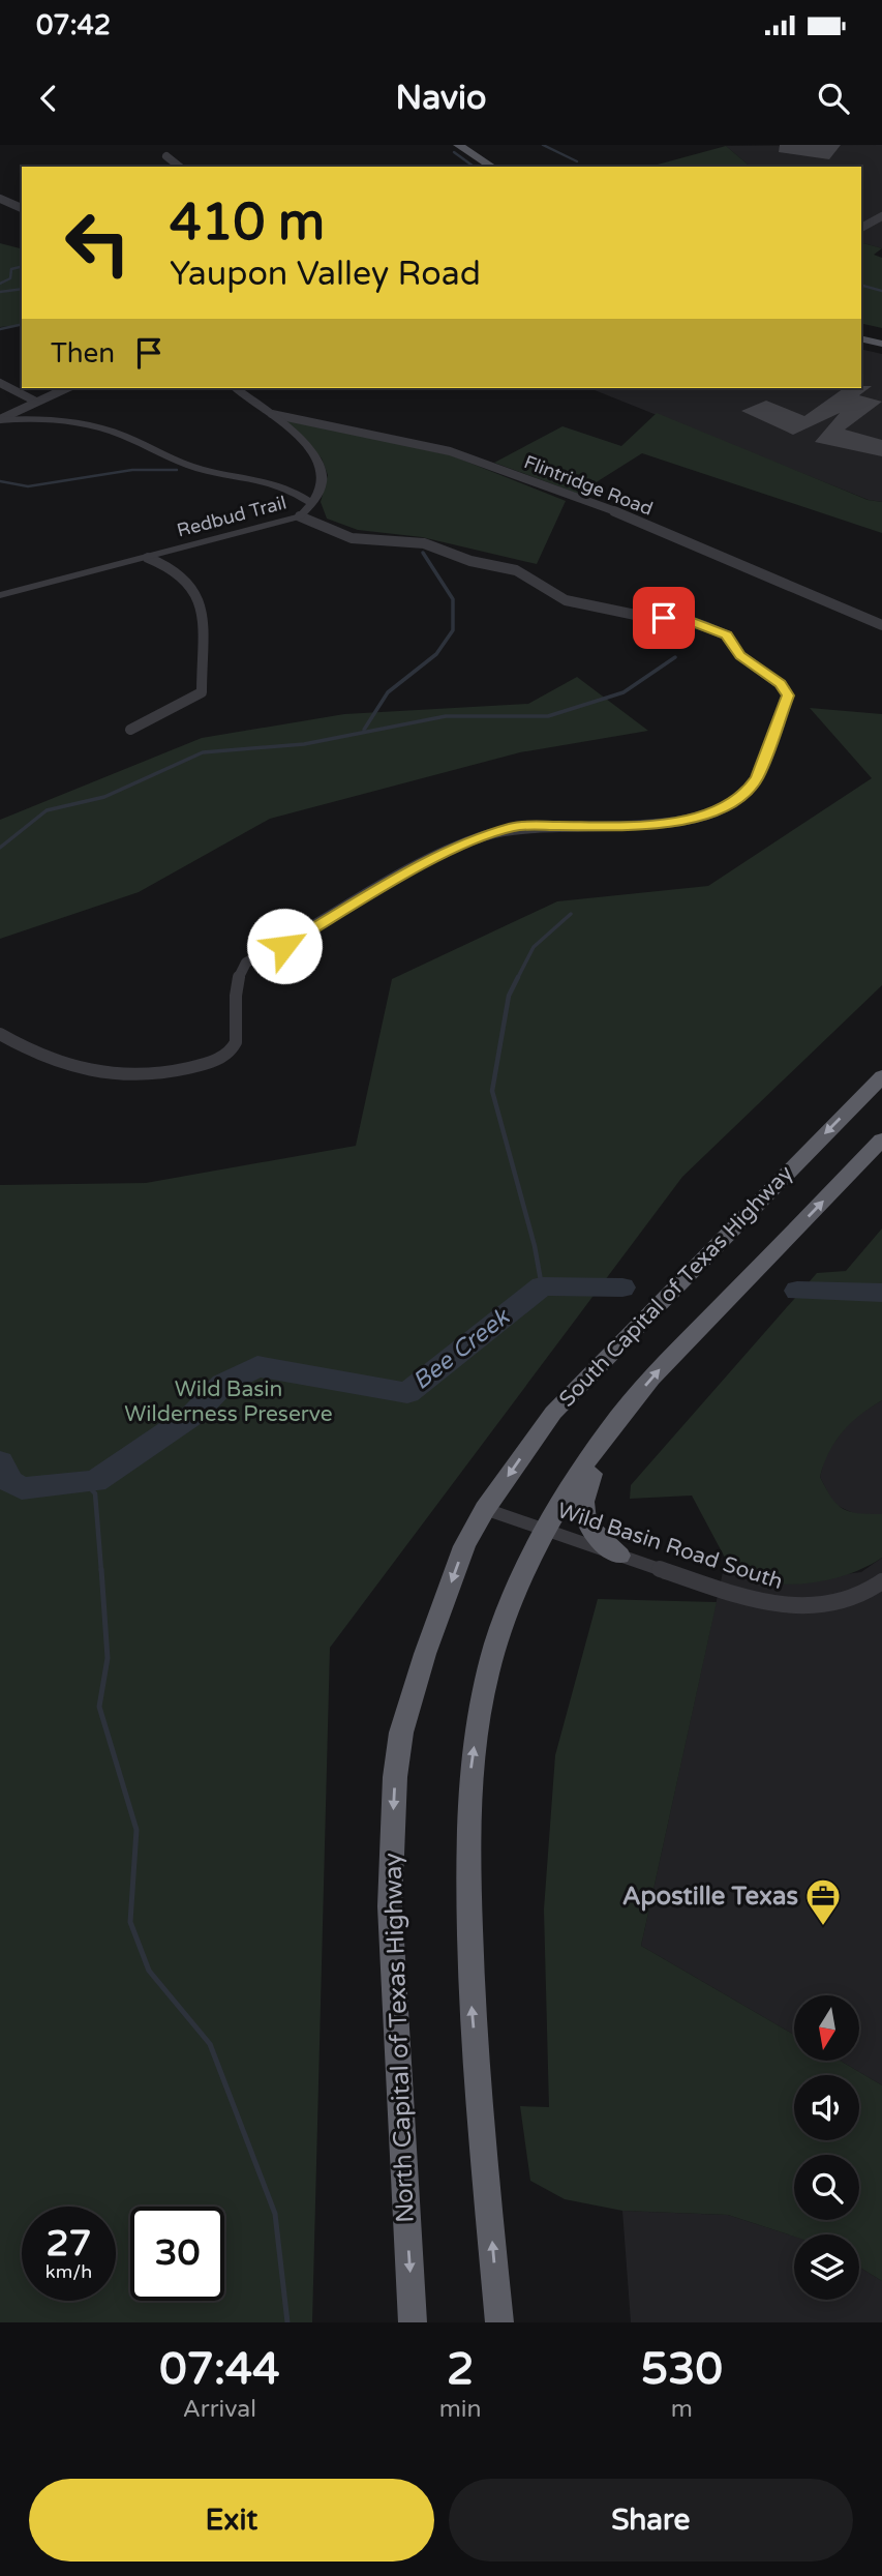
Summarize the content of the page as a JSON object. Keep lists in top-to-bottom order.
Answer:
{
  "streets": {
    "highway": ["South Capital of Texas Highway", "North Capital of Texas Highway"],
    "street": ["Flintridge Road", "Redbud Trail", "Wild Basin Road South"]
  },
  "crossings": [
    ["South Capital of Texas Highway", "Wild Basin Road South"],
    ["South Capital of Texas Highway", "North Capital of Texas Highway"],
    ["Wild Basin Road South", "North Capital of Texas Highway"]
  ],
  "water": ["Bee Creek"],
  "parks": ["Wild Basin Wilderness Preserve"],
  "places": {
    "office": ["Apostille Texas"]
  },
  "north": "bottom",
  "page": {
    "status": "07:42",
    "header": "Navio",
    "turn": ["410 m", "Yaupon Valley Road"],
    "then": "Then",
    "speed": "27 km/h",
    "limit": "30",
    "eta": [
      "07:44",
      "Arrival",
      "2",
      "min",
      "530",
      "m"
    ],
    "buttons": ["Exit", "Share"]
  }
}
